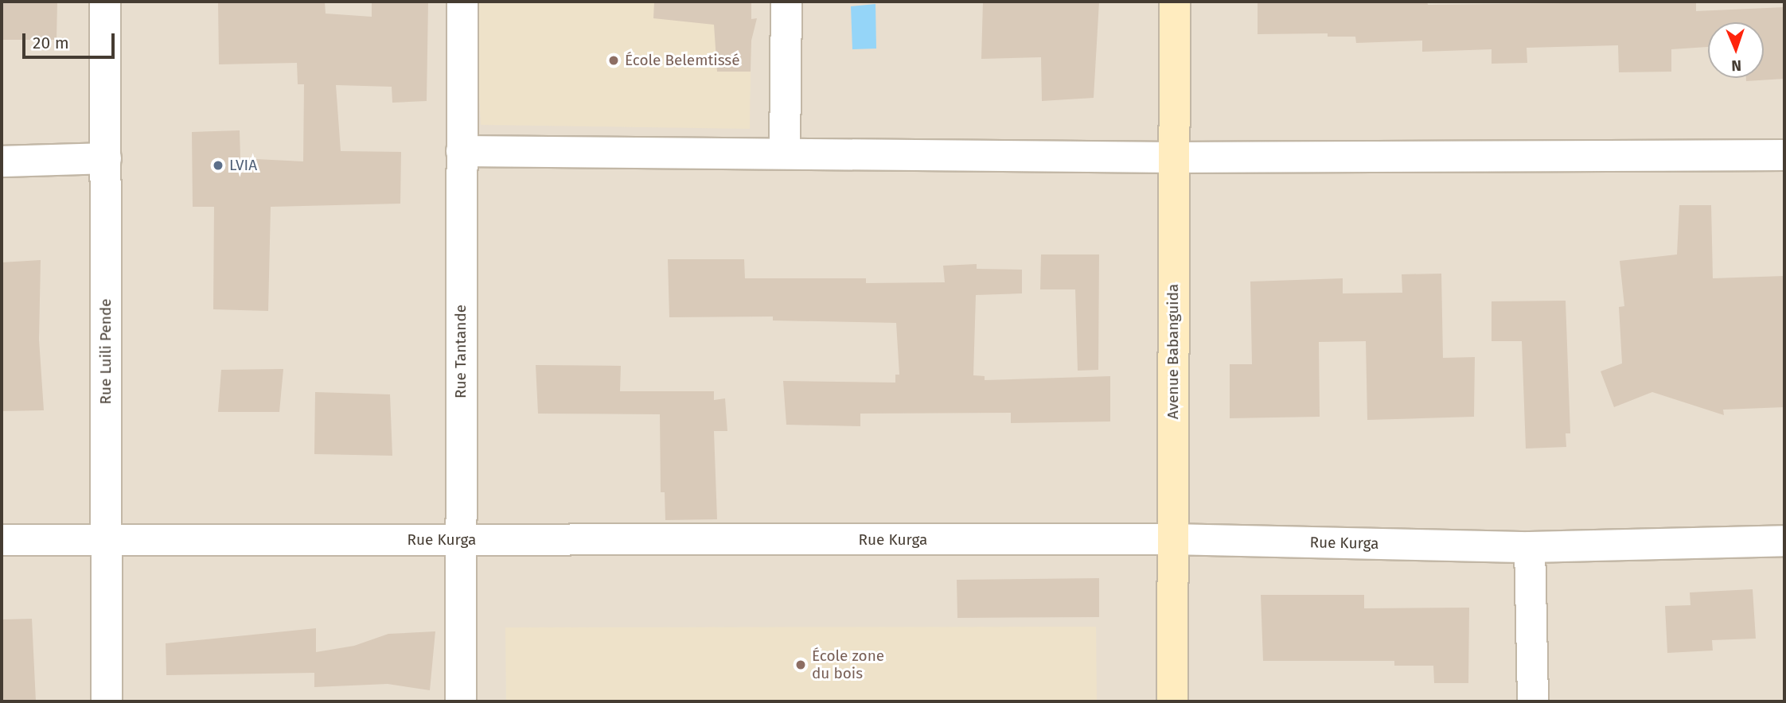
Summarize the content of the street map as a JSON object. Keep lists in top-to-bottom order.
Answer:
{
  "streets": {
    "street": [
      "Rue Luili Pende",
      "Rue Tantande",
      "Avenue Babanguida",
      "Rue Kurga"
    ]
  },
  "crossings": [
    ["Rue Luili Pende", "Rue Kurga"],
    ["Rue Tantande", "Rue Kurga"],
    ["Avenue Babanguida", "Rue Kurga"]
  ],
  "places": ["École Belemtissé", "LVIA", "École zone du bois"],
  "scale_bar": "20 m",
  "north": "bottom"
}
